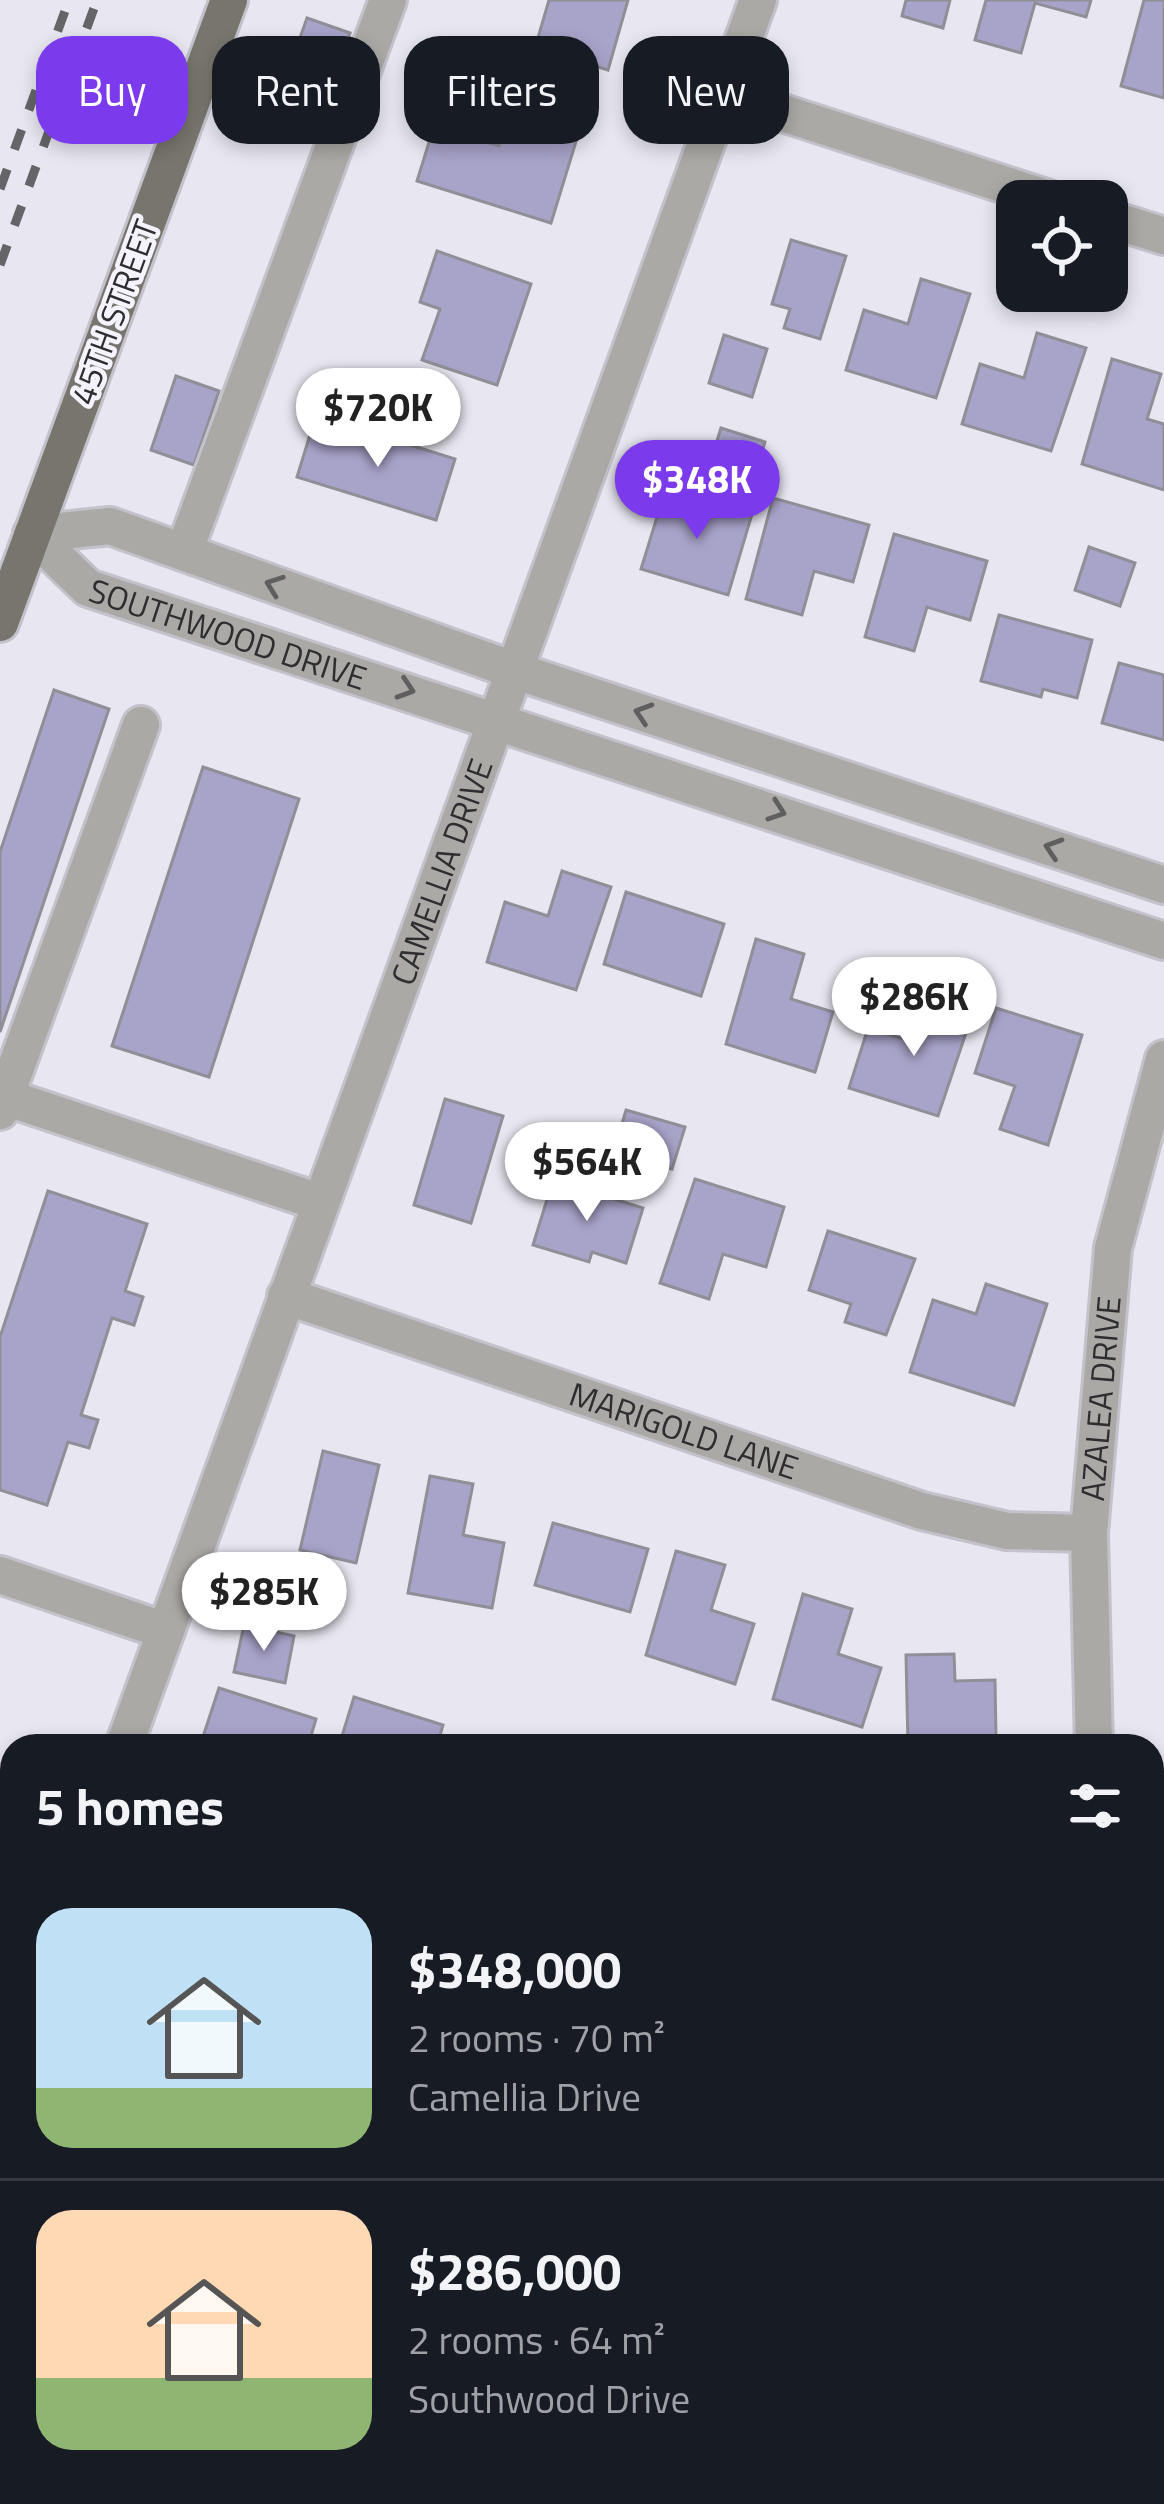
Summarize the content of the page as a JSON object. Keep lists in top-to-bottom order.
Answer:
{
  "streets": {
    "main road": ["45TH STREET"],
    "street": [
      "SOUTHWOOD DRIVE",
      "CAMELLIA DRIVE",
      "AZALEA DRIVE",
      "MARIGOLD LANE"
    ]
  },
  "crossings": [
    ["45TH STREET", "SOUTHWOOD DRIVE"],
    ["SOUTHWOOD DRIVE", "CAMELLIA DRIVE"],
    ["CAMELLIA DRIVE", "MARIGOLD LANE"],
    ["AZALEA DRIVE", "MARIGOLD LANE"]
  ],
  "page": {
    "chip": [
      "Buy",
      "Rent",
      "Filters",
      "New"
    ],
    "price": [
      "$720K",
      "$348K",
      "$286K",
      "$564K",
      "$285K"
    ],
    "heading": "5 homes",
    "list": [
      {
        "name": "$348,000",
        "note": "2 rooms · 70 m² · Camellia Drive"
      },
      {
        "name": "$286,000",
        "note": "2 rooms · 64 m² · Southwood Drive"
      }
    ]
  }
}
